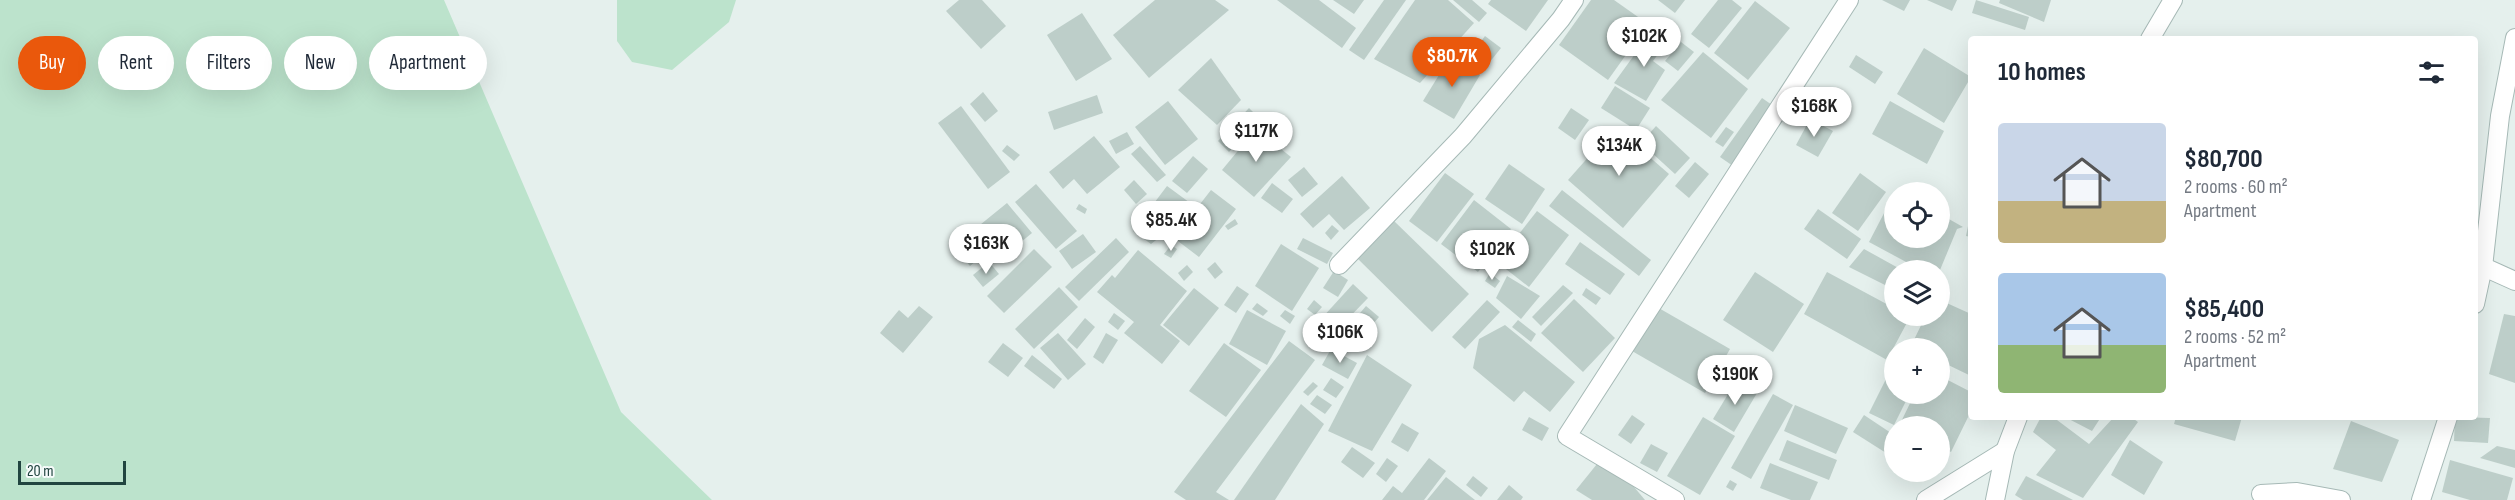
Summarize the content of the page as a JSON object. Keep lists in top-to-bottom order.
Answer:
{
  "scale_bar": "20 m",
  "page": {
    "price": [
      "$102K",
      "$80.7K",
      "$168K",
      "$117K",
      "$134K",
      "$85.4K",
      "$163K",
      "$102K",
      "$106K",
      "$190K"
    ],
    "chip": [
      "Buy",
      "Rent",
      "Filters",
      "New",
      "Apartment"
    ],
    "heading": "10 homes",
    "list": [
      {
        "name": "$80,700",
        "note": "2 rooms · 60 m² · Apartment"
      },
      {
        "name": "$85,400",
        "note": "2 rooms · 52 m² · Apartment"
      }
    ],
    "map_buttons": ["+", "−"],
    "scale": "20 m"
  }
}
